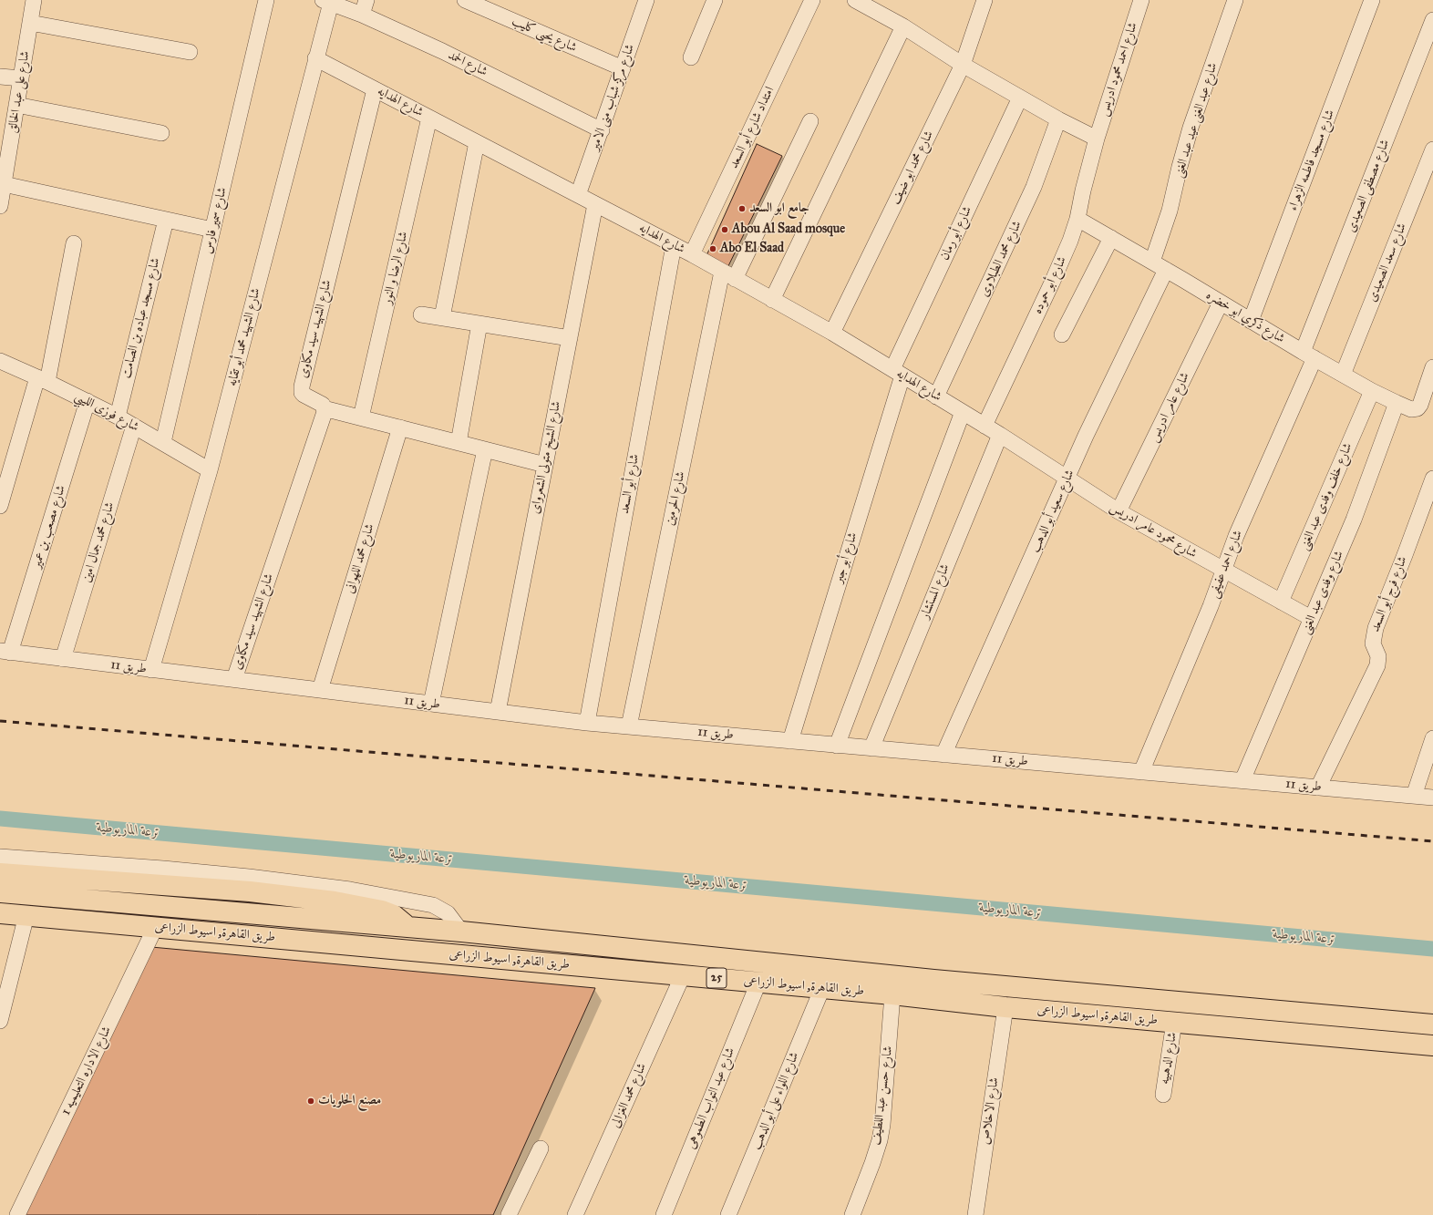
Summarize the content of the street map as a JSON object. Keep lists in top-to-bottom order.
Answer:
{
  "streets": {
    "highway": ["طريق القاهرة, اسيوط الزراعى", "25"],
    "street": [
      "شارع يحيى كليب",
      "شارع الحمد",
      "شارع احمد محمود ادريس",
      "شارع على عبد الخالق",
      "شارع مركز شباب منى الامير",
      "شارع الهدايه",
      "شارع عبد الغنى عيد عبد الغنى",
      "امتداد شارع أبو السعد",
      "شارع مسجد فاطمه الزهراء",
      "شارع محمد ابو ضيف",
      "شارع مصطفى الصعيدى",
      "شارع سمير فارس",
      "شارع أبو رمان",
      "شارع محمد الطبلاوى",
      "شارع سعد الصعيدى",
      "شارع الرضا و النور",
      "شارع أبو حموده",
      "شارع ذكري ابو خضره",
      "شارع مسجد عباده بن الصامت",
      "شارع الشهيد سيد مكاوى",
      "شارع الشهيد محمد أبو تقايه",
      "شارع عامر ادريس",
      "شارع فوزى الليبي",
      "شارع الشيخ متولى الشعرواى",
      "شارع أبو السعد",
      "شارع خلف وفدى عبد الغنى",
      "شارع الحرمين",
      "شارع سعيد أبو الدهب",
      "شارع مصعب بن عمير",
      "شارع محمود عامر ادريس",
      "شارع محمد جمال امين",
      "شارع أبو جبر",
      "شارع محمد اللهوانى",
      "شارع احمد عفيفى",
      "شارع المستشار",
      "شارع وفدى عبد الغنى",
      "شارع فرج أبو السعد",
      "طريق 11",
      "شارع الدهبيه",
      "شارع الاداره التعليميه 1",
      "شارع محمد الغزالى",
      "شارع حسن عبد اللطيف",
      "شارع عبد التواب الطموهى",
      "شارع اللواء على أبو الدهب",
      "شارع الاخلاص"
    ]
  },
  "crossings": [
    ["شارع يحيى كليب", "شارع مركز شباب منى الامير"],
    ["شارع الحمد", "شارع مركز شباب منى الامير"],
    ["شارع الحمد", "شارع الشهيد محمد أبو تقايه"],
    ["شارع احمد محمود ادريس", "شارع أبو حموده"],
    ["شارع مركز شباب منى الامير", "شارع الهدايه"],
    ["شارع الهدايه", "امتداد شارع أبو السعد"],
    ["شارع الهدايه", "شارع محمد ابو ضيف"],
    ["شارع الهدايه", "شارع أبو رمان"],
    ["شارع الهدايه", "شارع محمد الطبلاوى"],
    ["شارع الهدايه", "شارع الرضا و النور"],
    ["شارع الهدايه", "شارع أبو حموده"],
    ["شارع الهدايه", "شارع الشهيد سيد مكاوى"],
    ["شارع الهدايه", "شارع الشهيد محمد أبو تقايه"],
    ["شارع الهدايه", "شارع الشيخ متولى الشعرواى"],
    ["شارع الهدايه", "شارع أبو السعد"],
    ["شارع الهدايه", "شارع الحرمين"],
    ["شارع الهدايه", "شارع محمود عامر ادريس"],
    ["شارع الهدايه", "شارع أبو جبر"],
    ["شارع الهدايه", "شارع المستشار"],
    ["شارع عبد الغنى عيد عبد الغنى", "شارع ذكري ابو خضره"],
    ["شارع مسجد فاطمه الزهراء", "شارع ذكري ابو خضره"],
    ["شارع مصطفى الصعيدى", "شارع ذكري ابو خضره"],
    ["شارع مصطفى الصعيدى", "شارع احمد عفيفى"],
    ["شارع سمير فارس", "شارع فوزى الليبي"],
    ["شارع أبو رمان", "شارع أبو جبر"],
    ["شارع سعد الصعيدى", "شارع ذكري ابو خضره"],
    ["شارع أبو حموده", "شارع ذكري ابو خضره"],
    ["شارع ذكري ابو خضره", "شارع عامر ادريس"],
    ["شارع ذكري ابو خضره", "شارع خلف وفدى عبد الغنى"],
    ["شارع ذكري ابو خضره", "شارع سعيد أبو الدهب"],
    ["شارع ذكري ابو خضره", "شارع احمد عفيفى"],
    ["شارع ذكري ابو خضره", "شارع وفدى عبد الغنى"],
    ["شارع مسجد عباده بن الصامت", "شارع فوزى الليبي"],
    ["شارع الشهيد سيد مكاوى", "طريق 11"],
    ["شارع الشهيد محمد أبو تقايه", "شارع فوزى الليبي"],
    ["شارع الشهيد محمد أبو تقايه", "طريق 11"],
    ["شارع عامر ادريس", "شارع محمود عامر ادريس"],
    ["شارع فوزى الليبي", "شارع مصعب بن عمير"],
    ["شارع فوزى الليبي", "شارع محمد جمال امين"],
    ["شارع الشيخ متولى الشعرواى", "طريق 11"],
    ["شارع أبو السعد", "طريق 11"],
    ["شارع خلف وفدى عبد الغنى", "شارع محمود عامر ادريس"],
    ["شارع الحرمين", "طريق 11"],
    ["شارع سعيد أبو الدهب", "شارع محمود عامر ادريس"],
    ["شارع سعيد أبو الدهب", "طريق 11"],
    ["شارع مصعب بن عمير", "طريق 11"],
    ["شارع محمود عامر ادريس", "شارع احمد عفيفى"],
    ["شارع محمود عامر ادريس", "شارع المستشار"],
    ["شارع محمود عامر ادريس", "شارع وفدى عبد الغنى"],
    ["شارع محمد جمال امين", "طريق 11"],
    ["شارع أبو جبر", "طريق 11"],
    ["شارع محمد اللهوانى", "طريق 11"],
    ["شارع احمد عفيفى", "طريق 11"],
    ["شارع المستشار", "طريق 11"],
    ["شارع وفدى عبد الغنى", "طريق 11"],
    ["شارع فرج أبو السعد", "طريق 11"],
    ["طريق القاهرة, اسيوط الزراعى", "شارع الدهبيه"],
    ["طريق القاهرة, اسيوط الزراعى", "شارع الاداره التعليميه 1"],
    ["طريق القاهرة, اسيوط الزراعى", "شارع محمد الغزالى"],
    ["طريق القاهرة, اسيوط الزراعى", "شارع حسن عبد اللطيف"],
    ["طريق القاهرة, اسيوط الزراعى", "شارع عبد التواب الطموهى"],
    ["طريق القاهرة, اسيوط الزراعى", "شارع اللواء على أبو الدهب"],
    ["طريق القاهرة, اسيوط الزراعى", "شارع الاخلاص"]
  ],
  "water": ["ترعة الماريوطية"],
  "places": [
    "جامع ابو السعد",
    "Abou Al Saad mosque",
    "Abo El Saad",
    "مصنع الحلويات"
  ]
}
